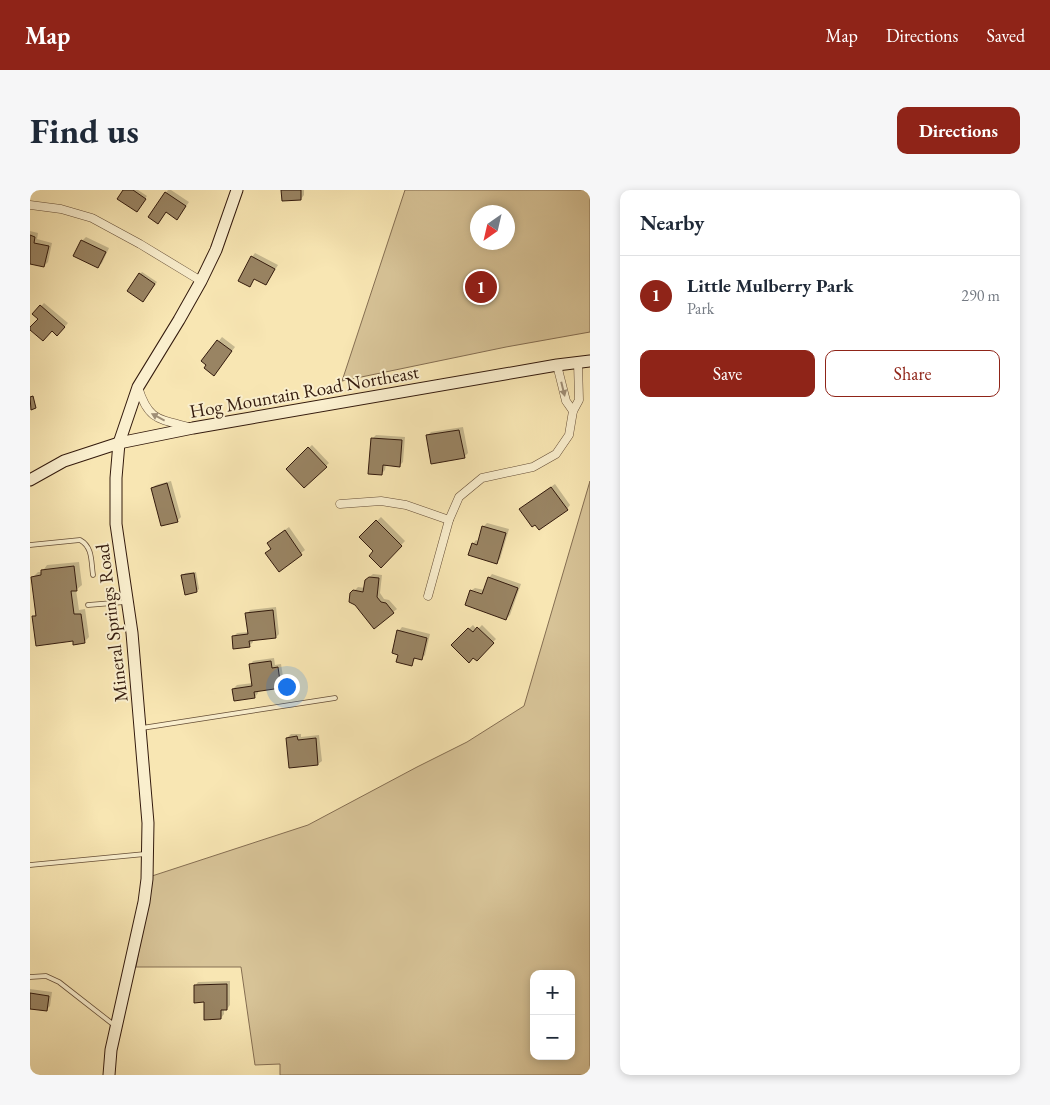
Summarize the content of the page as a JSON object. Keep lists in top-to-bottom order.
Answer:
{
  "streets": {
    "street": ["Hog Mountain Road Northeast", "Mineral Springs Road"]
  },
  "crossings": [
    ["Hog Mountain Road Northeast", "Mineral Springs Road"]
  ],
  "north": "bottom left",
  "page": {
    "header": "Map",
    "nav": ["Map", "Directions", "Saved"],
    "buttons": [
      "Directions",
      ["Save", "Share"]
    ],
    "title": "Find us",
    "heading": "Nearby",
    "list": [
      {
        "mark": "1",
        "name": "Little Mulberry Park",
        "note": "Park",
        "value": "290 m"
      }
    ],
    "pins": "1",
    "map_buttons": ["+", "−"]
  }
}
